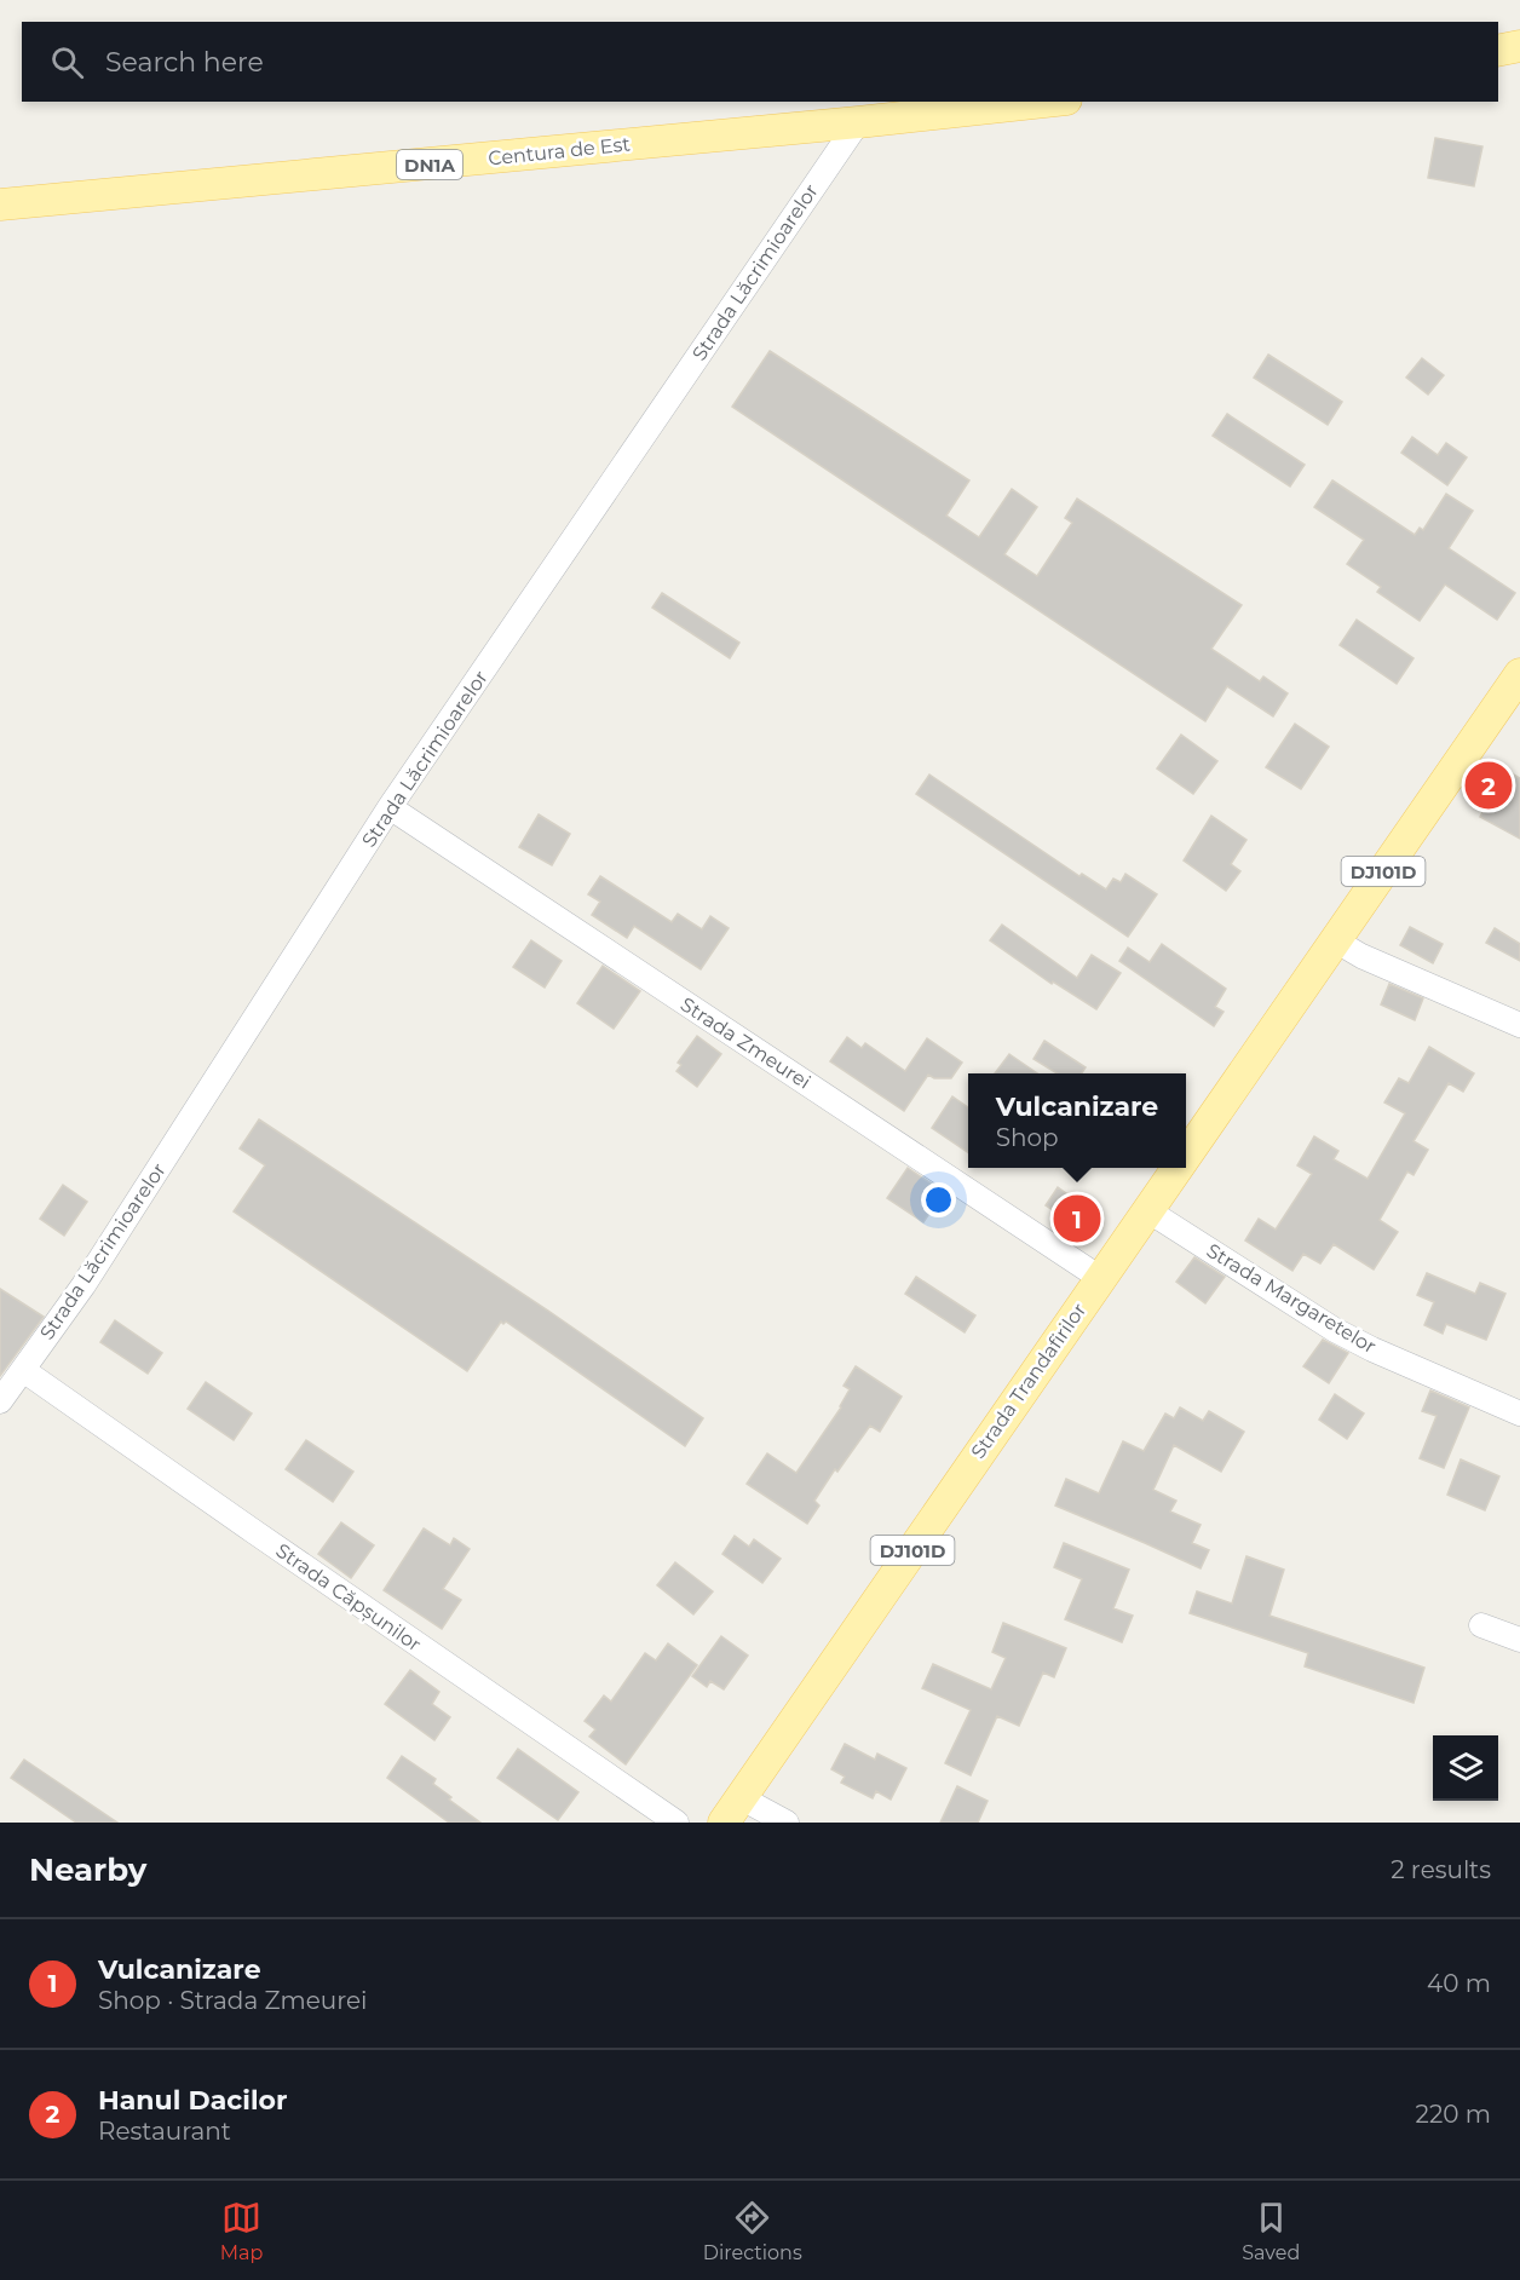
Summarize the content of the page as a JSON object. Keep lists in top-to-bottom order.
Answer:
{
  "streets": {
    "main road": [
      "Centura de Est",
      "DN1A",
      "DJ101D",
      "Strada Trandafirilor"
    ],
    "street": [
      "Strada Lăcrimioarelor",
      "Strada Zmeurei",
      "Strada Margaretelor",
      "Strada Căpșunilor"
    ]
  },
  "crossings": [
    ["Centura de Est", "DN1A"],
    ["Centura de Est", "Strada Lăcrimioarelor"],
    ["DN1A", "Strada Lăcrimioarelor"],
    ["Strada Lăcrimioarelor", "Strada Zmeurei"],
    ["Strada Lăcrimioarelor", "Strada Căpșunilor"],
    ["DJ101D", "Strada Trandafirilor"],
    ["Strada Zmeurei", "Strada Trandafirilor"],
    ["Strada Margaretelor", "Strada Trandafirilor"]
  ],
  "page": {
    "search": "Search here",
    "pins": ["2", "1"],
    "popup": ["Vulcanizare", "Shop"],
    "heading": ["Nearby", "2 results"],
    "list": [
      {
        "mark": "1",
        "name": "Vulcanizare",
        "note": "Shop · Strada Zmeurei",
        "value": "40 m"
      },
      {
        "mark": "2",
        "name": "Hanul Dacilor",
        "note": "Restaurant",
        "value": "220 m"
      }
    ],
    "nav": ["Map", "Directions", "Saved"]
  }
}
